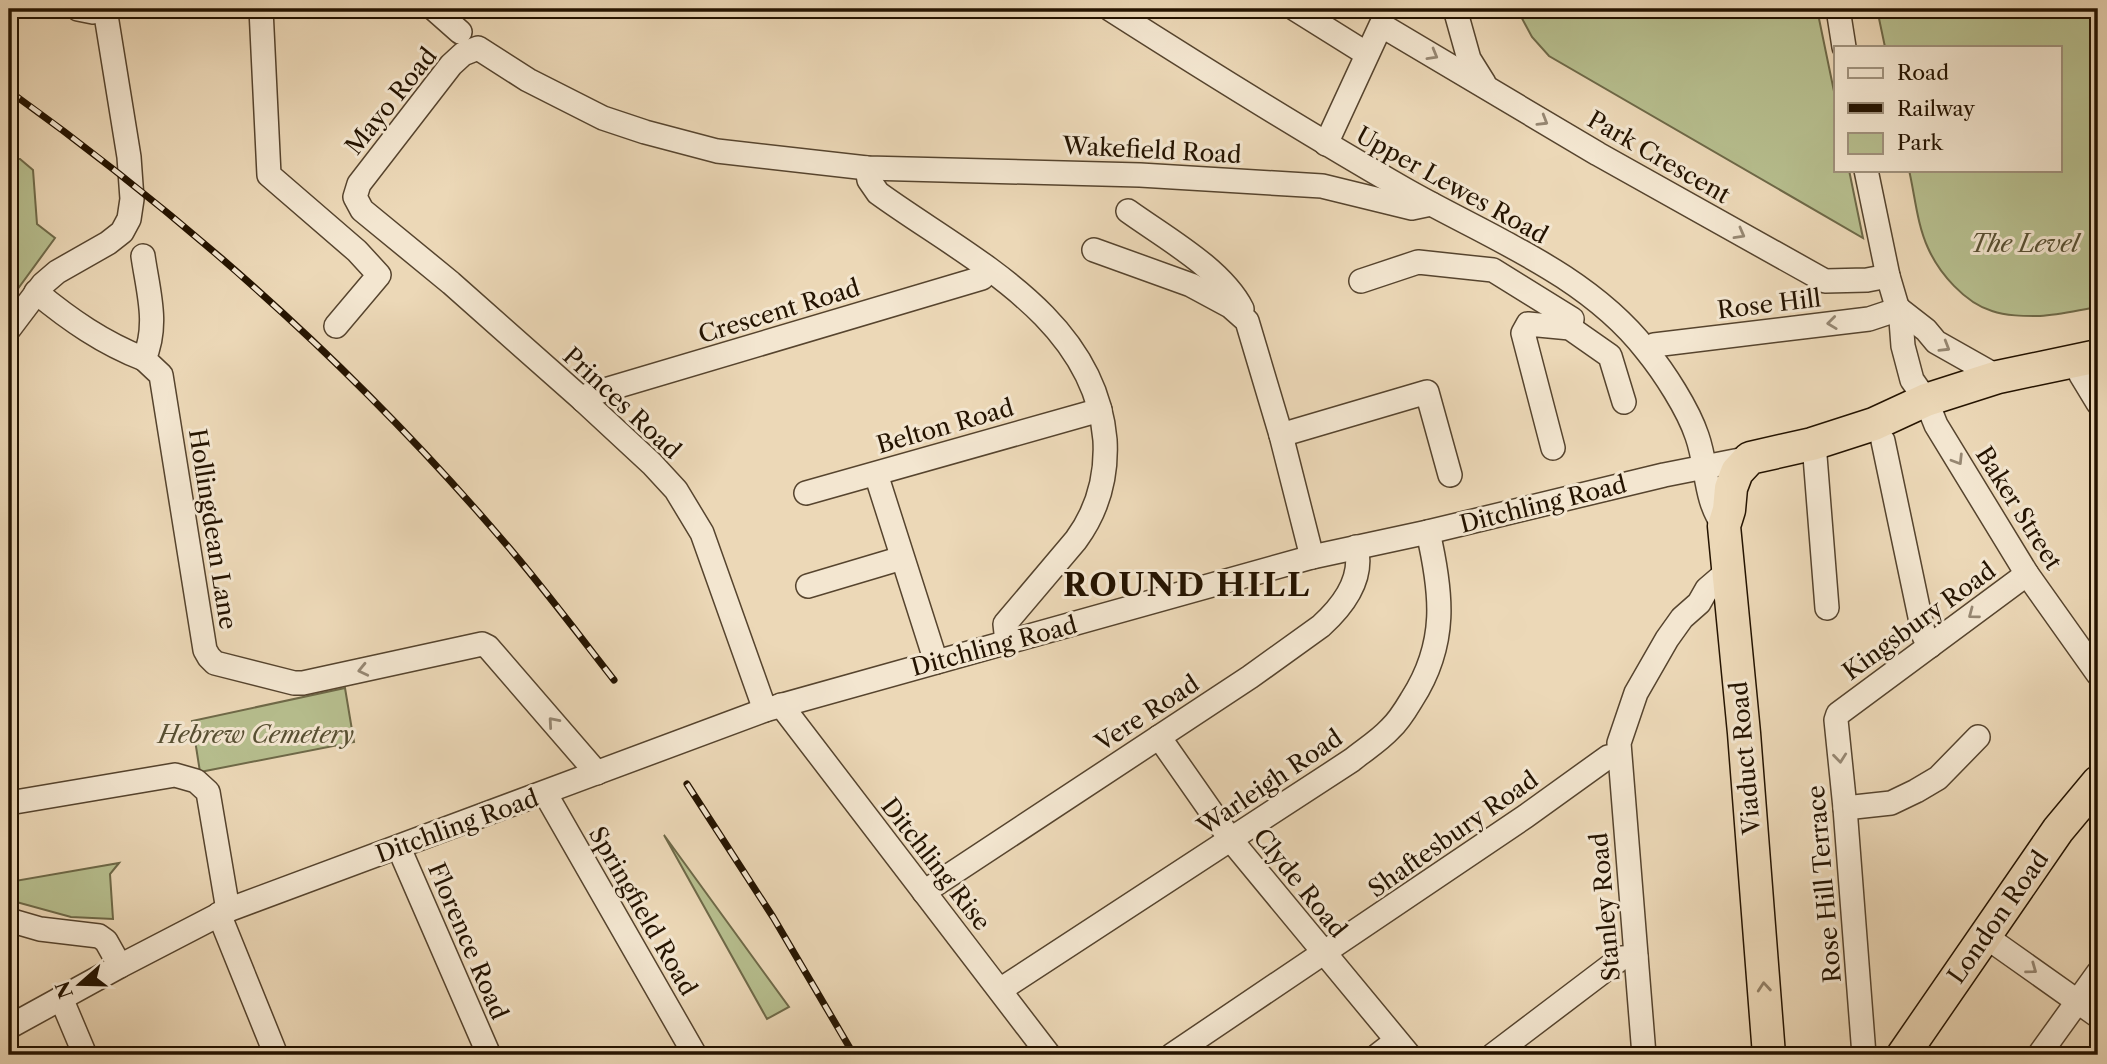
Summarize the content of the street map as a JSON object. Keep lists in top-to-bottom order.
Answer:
{
  "streets": {
    "highway": ["Ditchling Road", "Viaduct Road", "London Road"],
    "street": [
      "Mayo Road",
      "Wakefield Road",
      "Park Crescent",
      "Upper Lewes Road",
      "Rose Hill",
      "Crescent Road",
      "Princes Road",
      "Belton Road",
      "Baker Street",
      "Hollingdean Lane",
      "Kingsbury Road",
      "Vere Road",
      "Warleigh Road",
      "Shaftesbury Road",
      "Ditchling Rise",
      "Clyde Road",
      "Rose Hill Terrace",
      "Stanley Road",
      "Springfield Road",
      "Florence Road"
    ]
  },
  "crossings": [
    ["Mayo Road", "Wakefield Road"],
    ["Mayo Road", "Princes Road"],
    ["Wakefield Road", "Upper Lewes Road"],
    ["Park Crescent", "Baker Street"],
    ["Upper Lewes Road", "Rose Hill"],
    ["Upper Lewes Road", "Ditchling Road"],
    ["Upper Lewes Road", "Viaduct Road"],
    ["Rose Hill", "Baker Street"],
    ["Crescent Road", "Princes Road"],
    ["Princes Road", "Ditchling Road"],
    ["Princes Road", "Ditchling Rise"],
    ["Ditchling Road", "Baker Street"],
    ["Ditchling Road", "Hollingdean Lane"],
    ["Ditchling Road", "Vere Road"],
    ["Ditchling Road", "Viaduct Road"],
    ["Ditchling Road", "Warleigh Road"],
    ["Ditchling Road", "Ditchling Rise"],
    ["Ditchling Road", "Springfield Road"],
    ["Ditchling Road", "Florence Road"],
    ["Baker Street", "Kingsbury Road"],
    ["Kingsbury Road", "Rose Hill Terrace"],
    ["Vere Road", "Ditchling Rise"],
    ["Vere Road", "Clyde Road"],
    ["Warleigh Road", "Ditchling Rise"],
    ["Warleigh Road", "Clyde Road"],
    ["Shaftesbury Road", "Clyde Road"],
    ["Shaftesbury Road", "Stanley Road"]
  ],
  "one_way": [
    "Rose Hill",
    "Hollingdean Lane",
    "Kingsbury Road",
    "Viaduct Road"
  ],
  "districts": ["ROUND HILL"],
  "parks": ["The Level", "Hebrew Cemetery"],
  "legend": ["Road", "Railway", "Park"],
  "north": "left"
}
